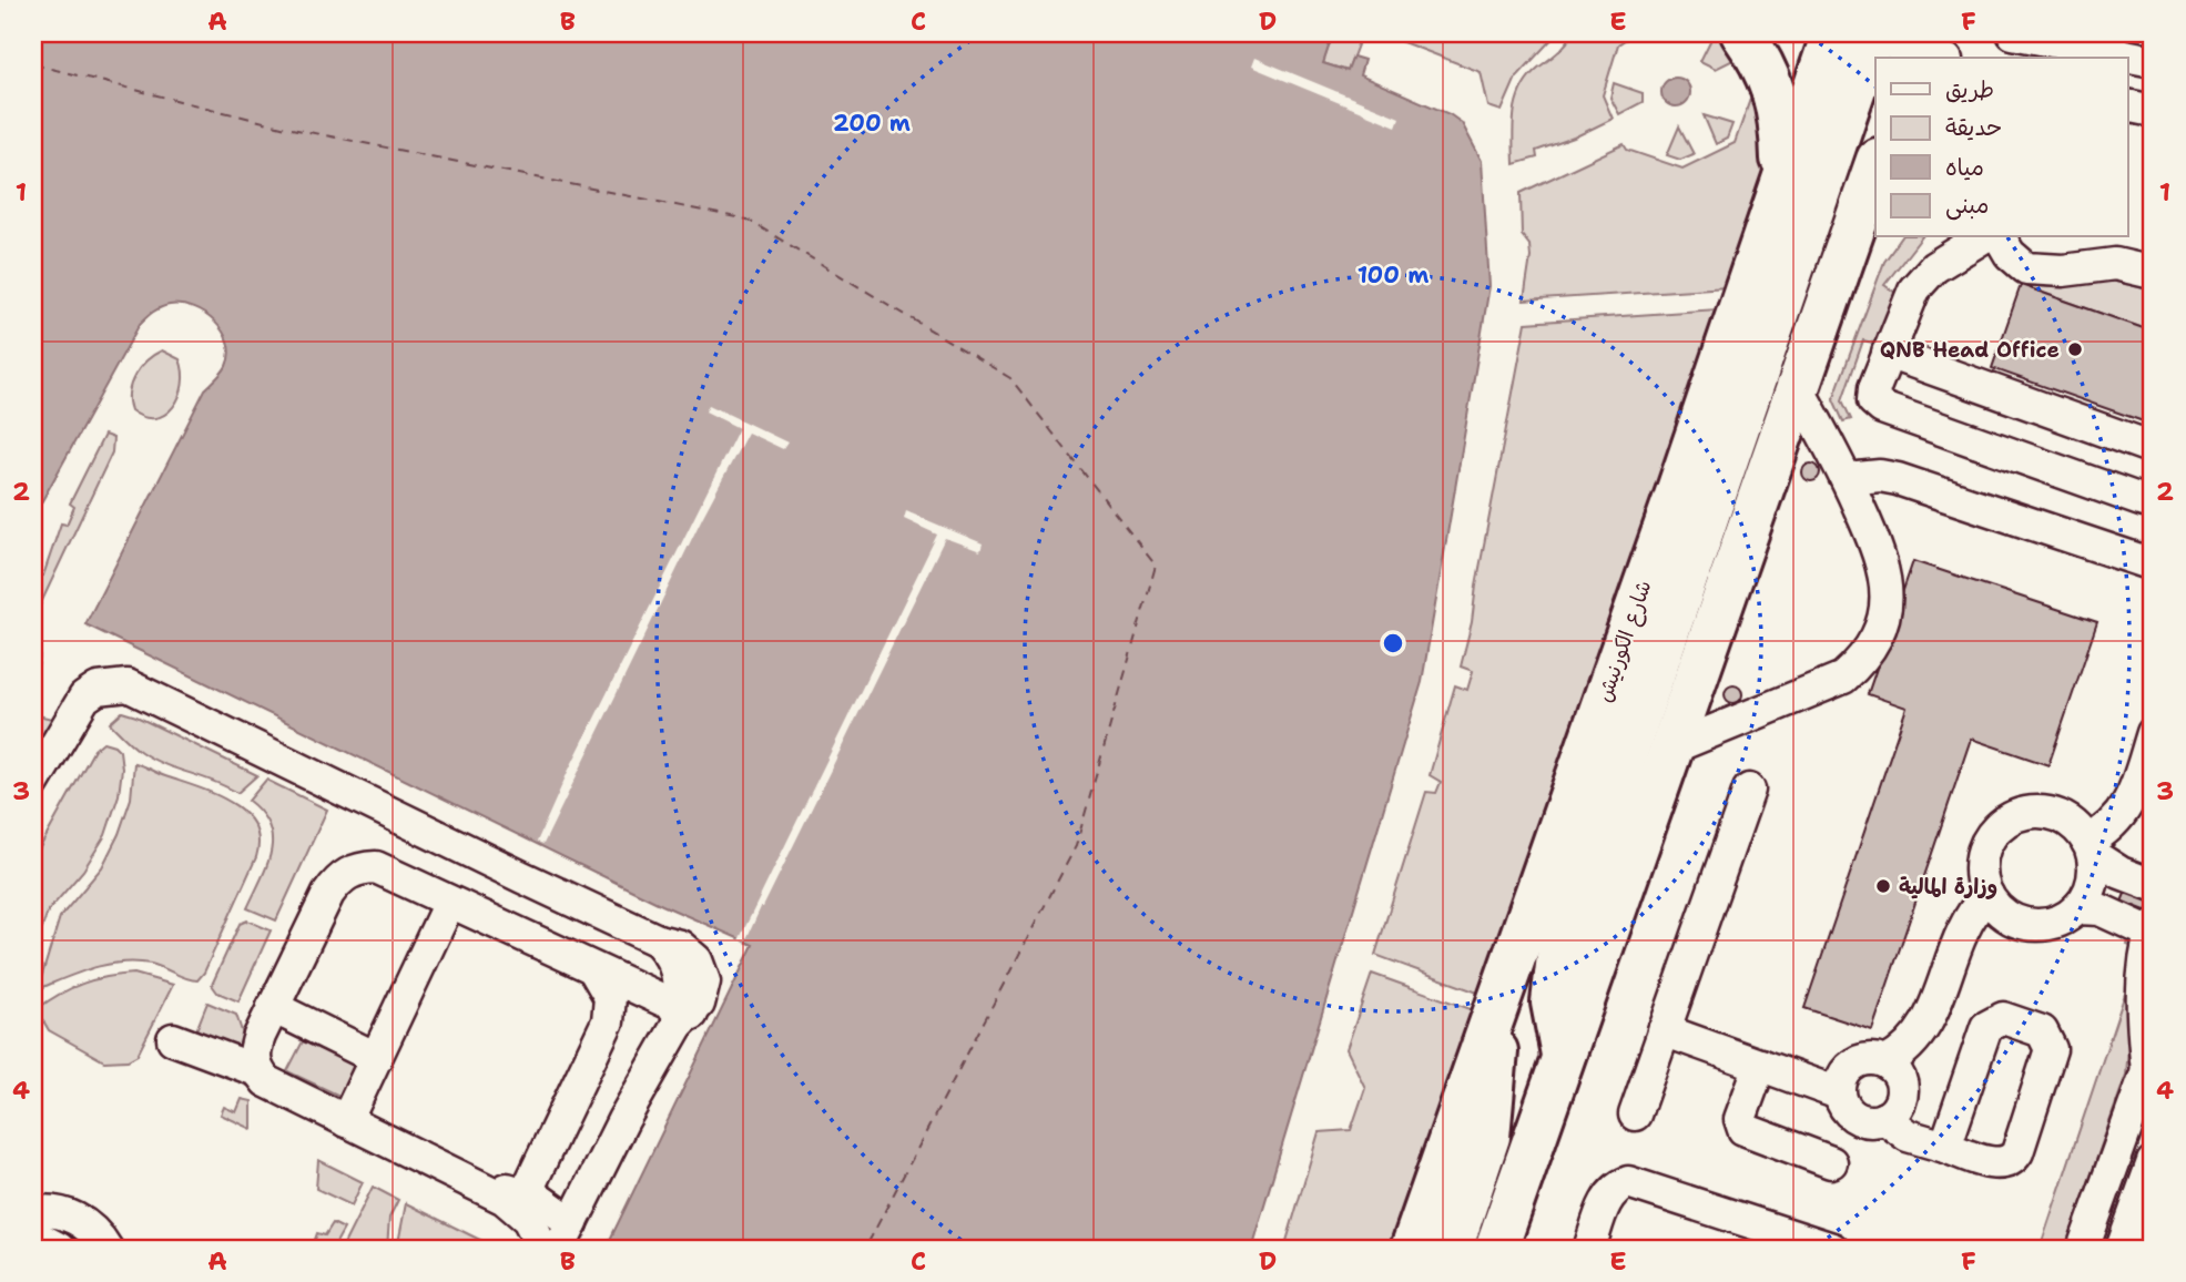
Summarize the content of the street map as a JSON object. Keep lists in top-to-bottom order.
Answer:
{
  "streets": {
    "highway": ["شارع الكورنيش"]
  },
  "places": ["QNB Head Office", "وزارة المالية"],
  "legend": [
    "طريق",
    "حديقة",
    "مياه",
    "مبنى"
  ],
  "grid": {
    "columns": [
      "A",
      "B",
      "C",
      "D",
      "E",
      "F"
    ],
    "rows": [
      "1",
      "2",
      "3",
      "4"
    ]
  },
  "rings": ["200 m", "100 m"]
}
